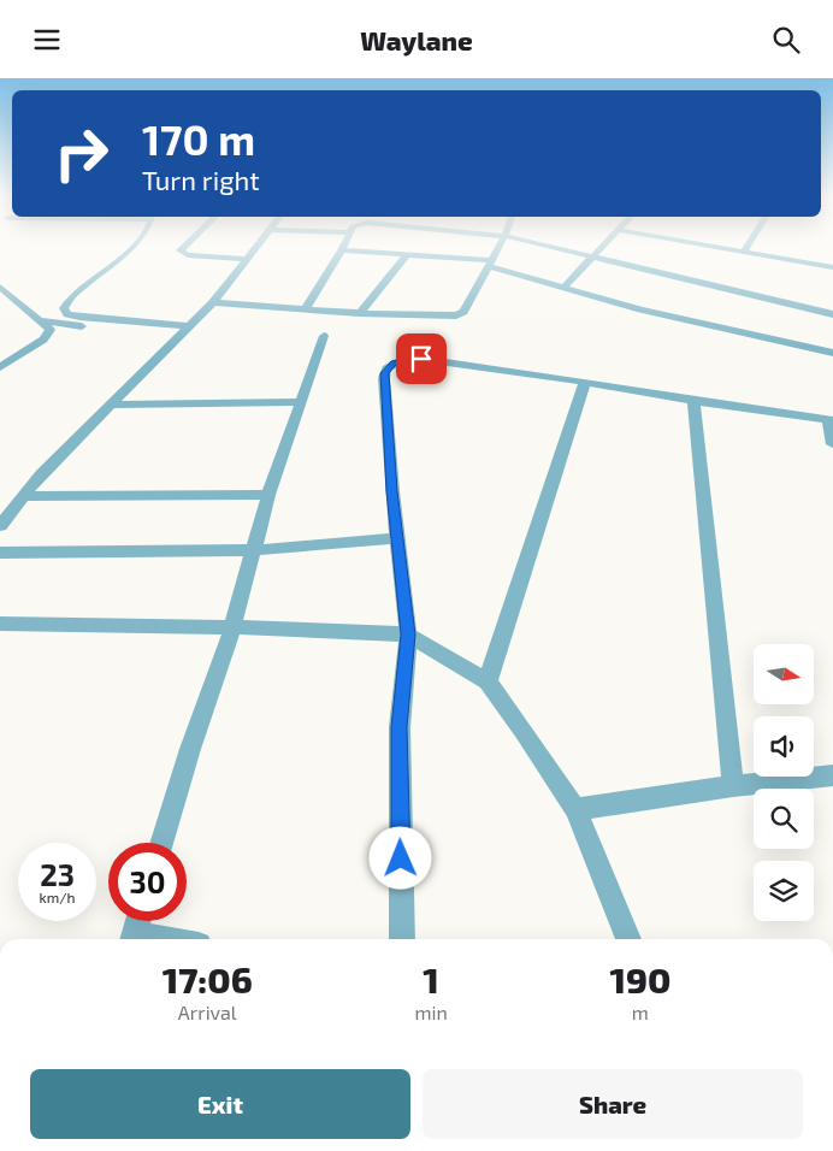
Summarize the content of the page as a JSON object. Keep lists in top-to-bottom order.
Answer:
{
  "north": "right",
  "page": {
    "header": "Waylane",
    "turn": ["170 m", "Turn right"],
    "speed": "23 km/h",
    "limit": "30",
    "eta": [
      "17:06",
      "Arrival",
      "1",
      "min",
      "190",
      "m"
    ],
    "buttons": ["Exit", "Share"]
  }
}
